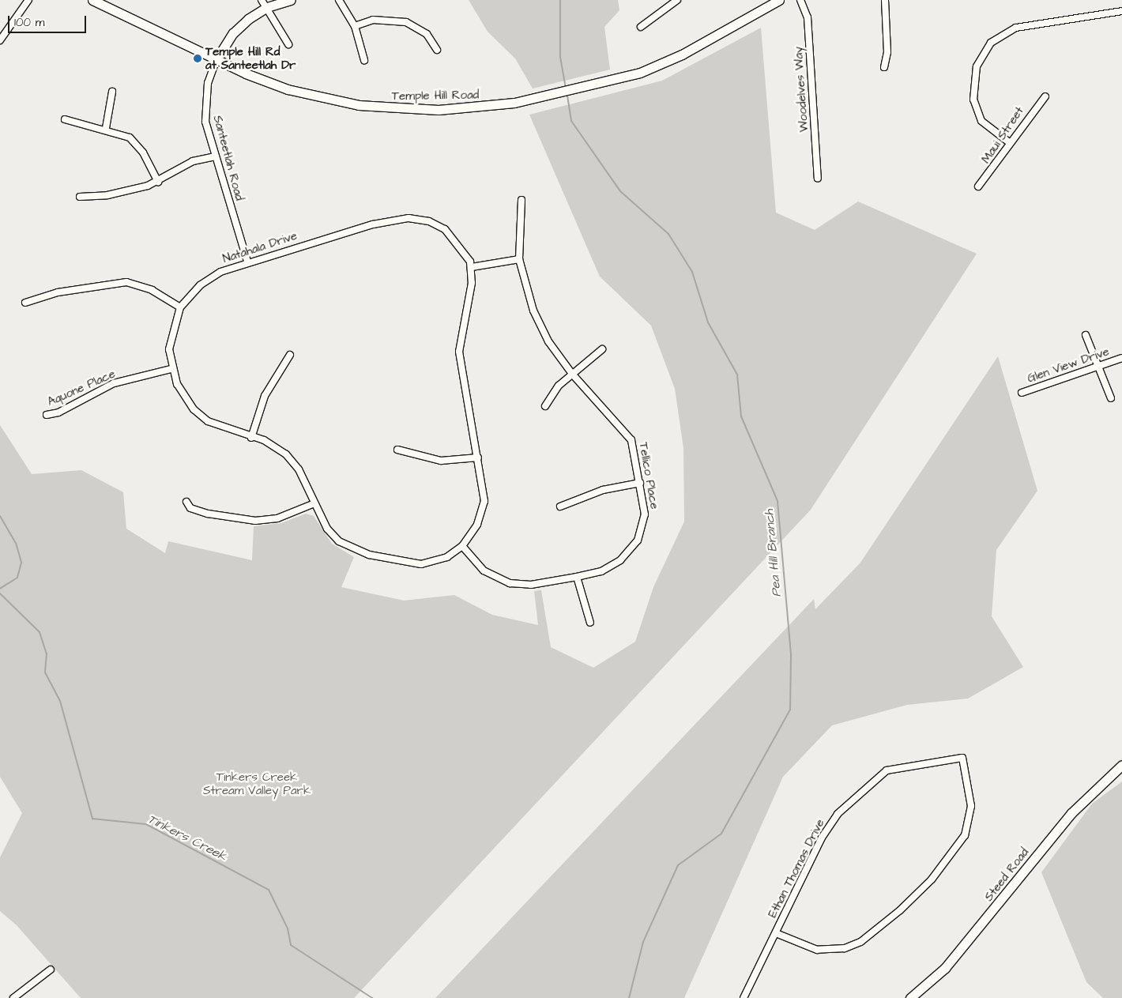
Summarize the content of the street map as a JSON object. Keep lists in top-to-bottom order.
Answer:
{
  "streets": {
    "main road": ["Temple Hill Road", "Steed Road"],
    "street": [
      "Woodelves Way",
      "Maui Street",
      "Santeetlah Road",
      "Natahala Drive",
      "Glen View Drive",
      "Aquone Place",
      "Tellico Place",
      "Ethan Thomas Drive"
    ]
  },
  "crossings": [
    ["Temple Hill Road", "Santeetlah Road"],
    ["Santeetlah Road", "Natahala Drive"],
    ["Natahala Drive", "Aquone Place"],
    ["Natahala Drive", "Tellico Place"]
  ],
  "water": ["Pea Hill Branch", "Tinkers Creek"],
  "parks": ["Tinkers Creek Stream Valley Park"],
  "places": ["Temple Hill Rd at Santeetlah Dr"],
  "scale_bar": "100 m"
}
